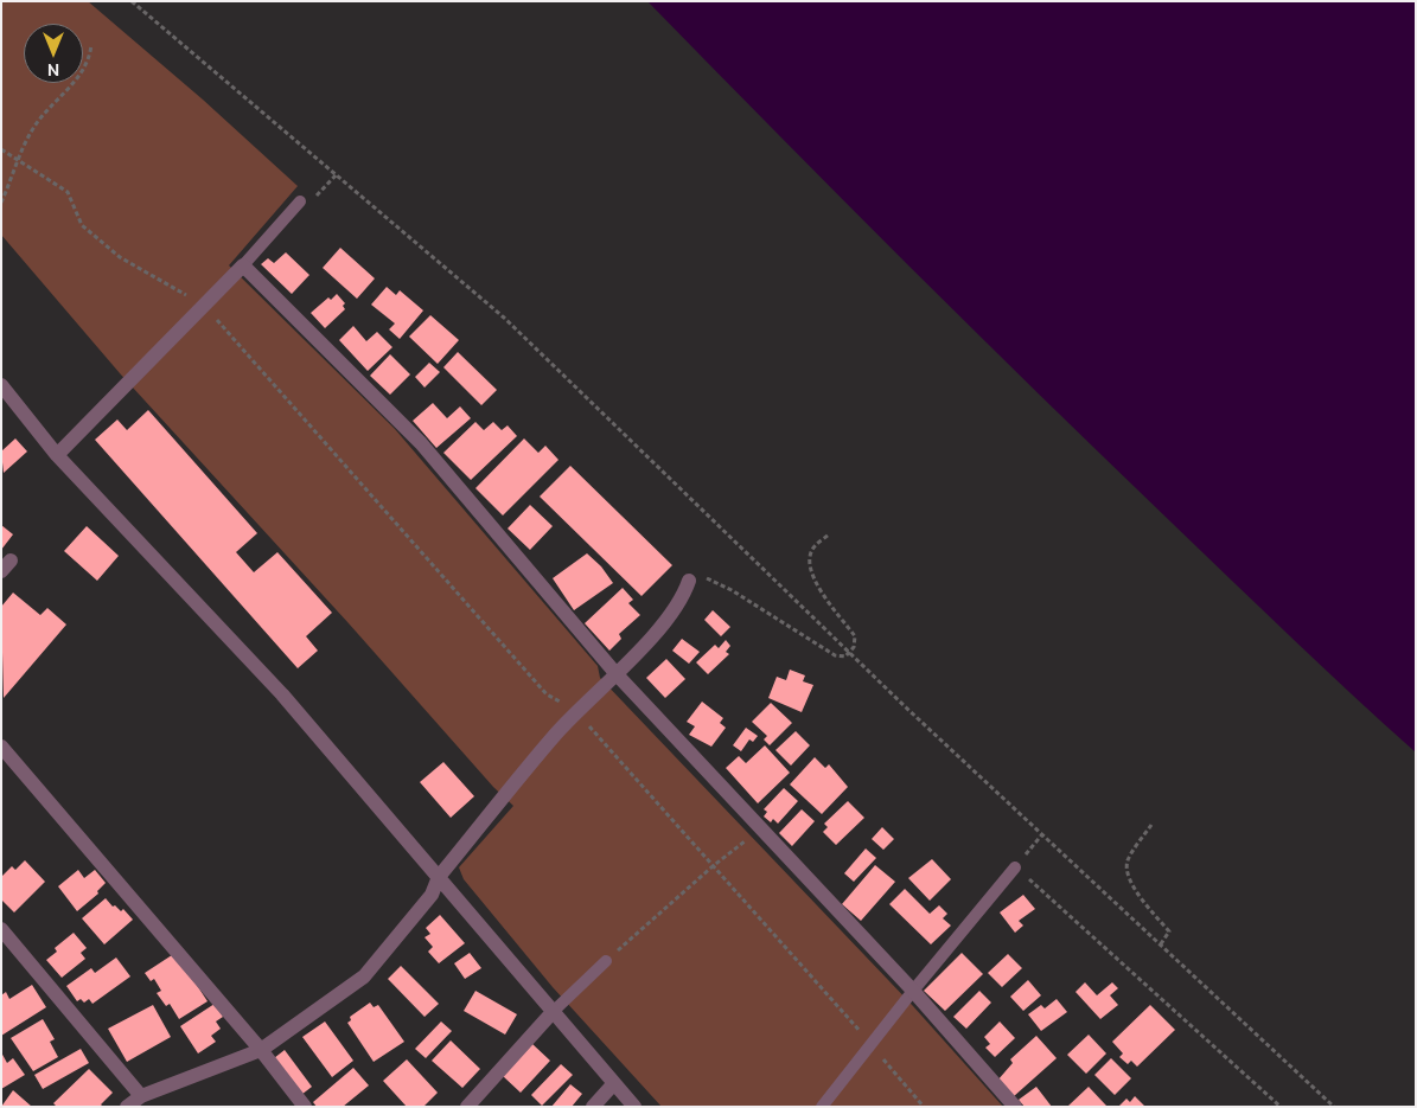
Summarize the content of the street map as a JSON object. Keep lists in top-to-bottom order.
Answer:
{
  "north": "bottom"
}
